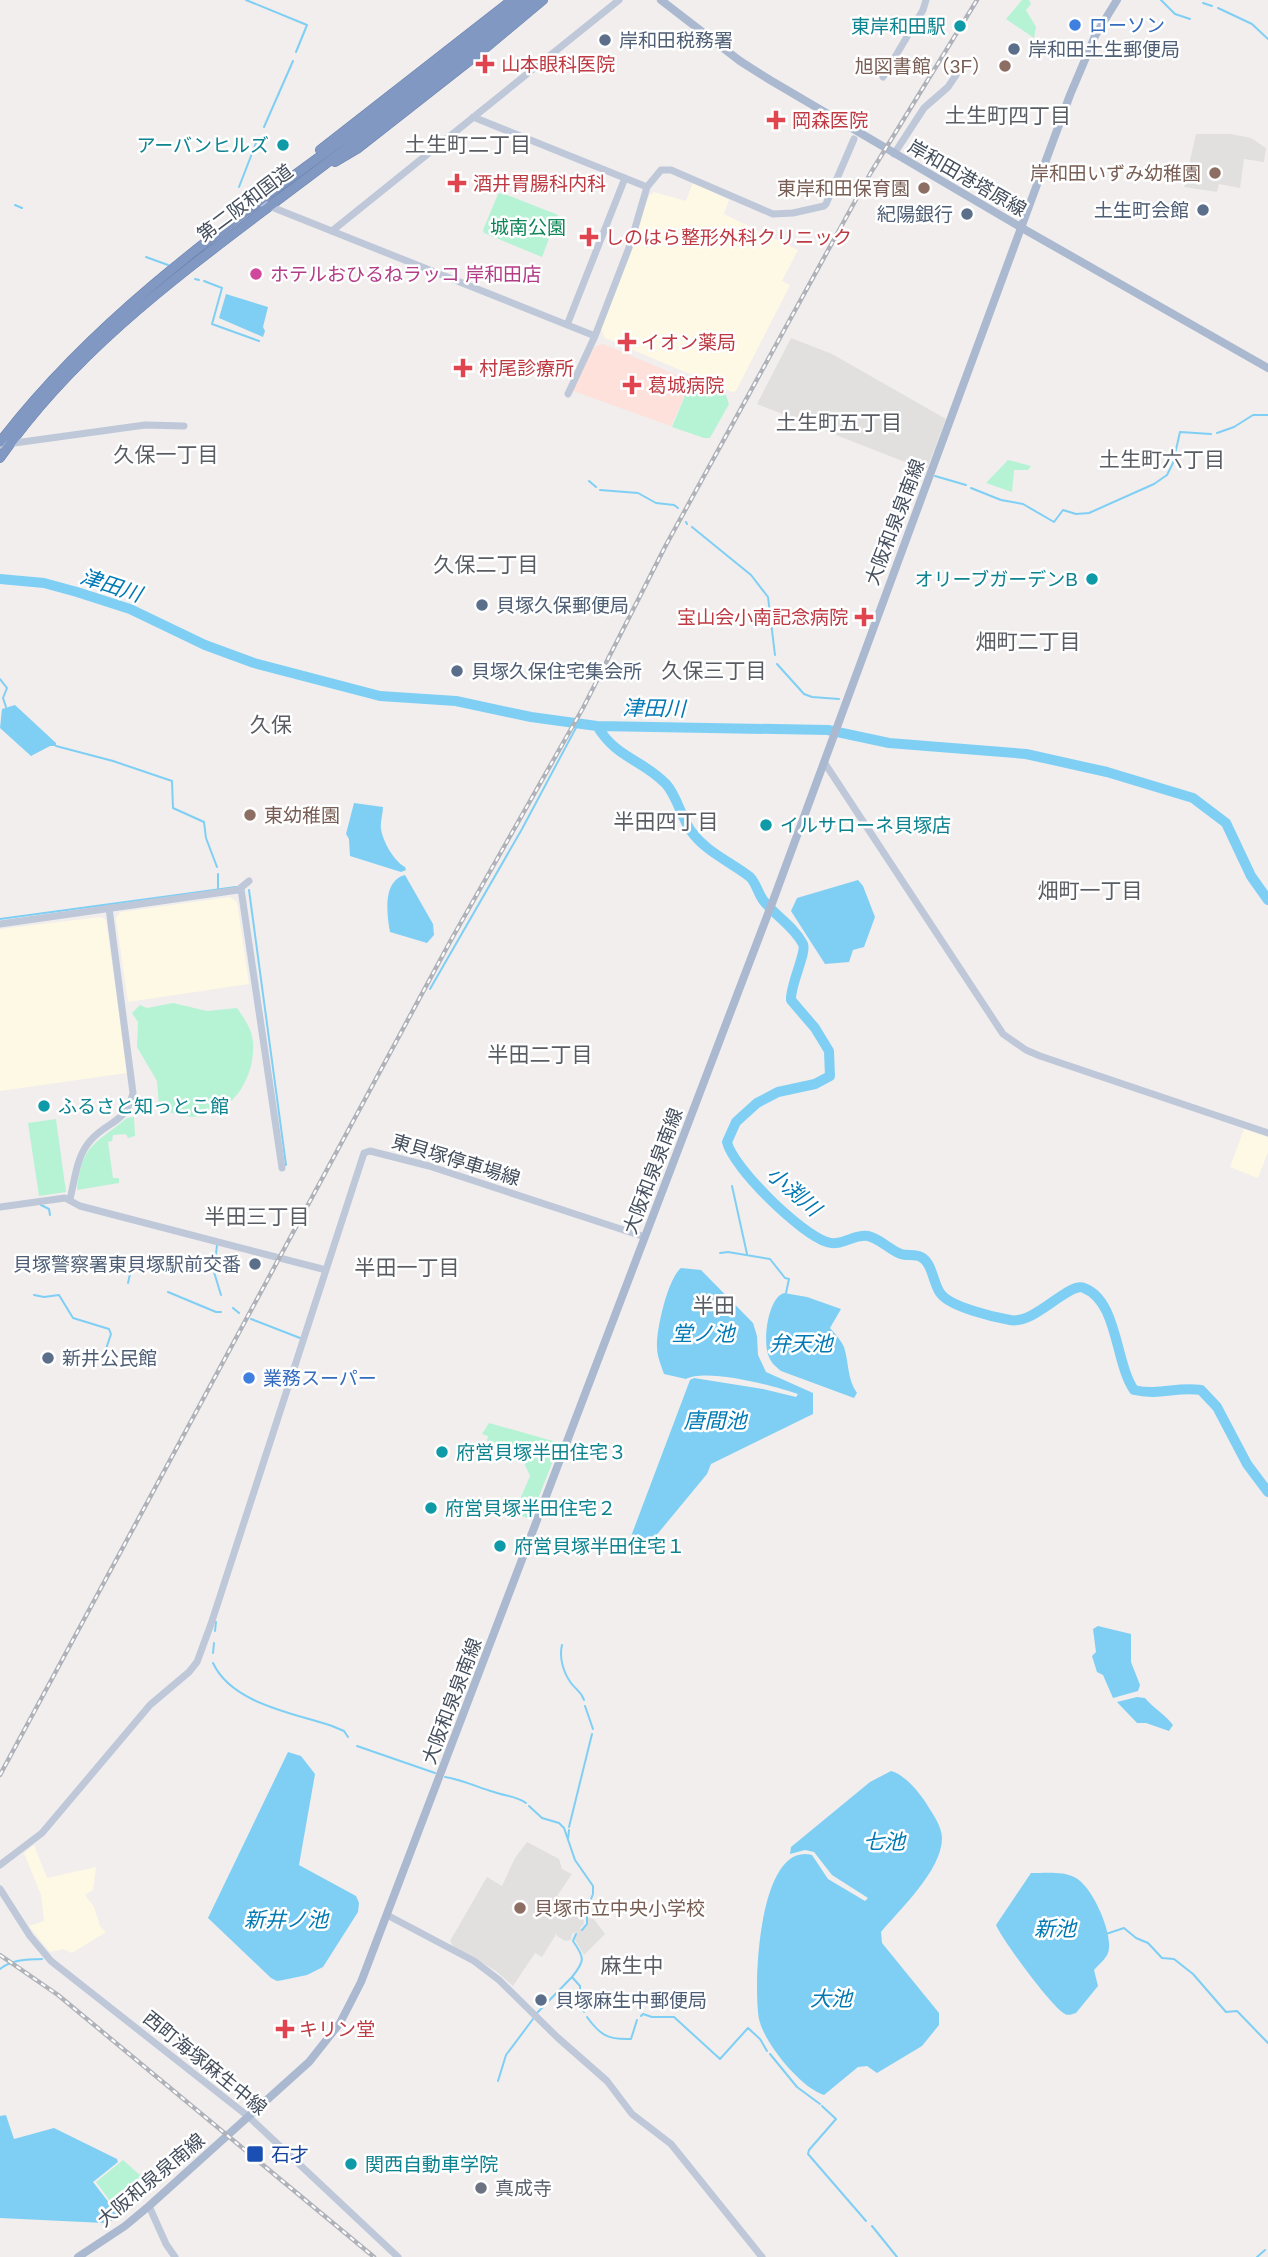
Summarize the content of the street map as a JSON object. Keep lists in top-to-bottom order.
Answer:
{
  "streets": {
    "highway": ["第二阪和国道"],
    "main road": ["岸和田港塔原線", "大阪和泉泉南線"],
    "street": ["東貝塚停車場線", "西町海塚麻生中線"]
  },
  "crossings": [
    ["岸和田港塔原線", "大阪和泉泉南線"],
    ["大阪和泉泉南線", "東貝塚停車場線"],
    ["大阪和泉泉南線", "西町海塚麻生中線"]
  ],
  "districts": [
    "土生町四丁目",
    "土生町二丁目",
    "土生町五丁目",
    "久保一丁目",
    "土生町六丁目",
    "久保二丁目",
    "畑町二丁目",
    "久保三丁目",
    "久保",
    "半田四丁目",
    "畑町一丁目",
    "半田二丁目",
    "半田三丁目",
    "半田一丁目",
    "半田",
    "麻生中"
  ],
  "water": [
    "津田川",
    "小渕川",
    "堂ノ池",
    "弁天池",
    "唐間池",
    "七池",
    "新井ノ池",
    "新池",
    "大池"
  ],
  "parks": ["城南公園"],
  "places": {
    "other": [
      "ローソン",
      "東岸和田駅",
      "岸和田税務署",
      "岸和田土生郵便局",
      "旭図書館（3F）",
      "アーバンヒルズ",
      "岸和田いずみ幼稚園",
      "東岸和田保育園",
      "土生町会館",
      "紀陽銀行",
      "ホテルおひるねラッコ 岸和田店",
      "オリーブガーデンB",
      "貝塚久保郵便局",
      "貝塚久保住宅集会所",
      "東幼稚園",
      "イルサローネ貝塚店",
      "ふるさと知っとこ館",
      "貝塚警察署東貝塚駅前交番",
      "新井公民館",
      "業務スーパー",
      "府営貝塚半田住宅３",
      "府営貝塚半田住宅２",
      "府営貝塚半田住宅１",
      "貝塚市立中央小学校",
      "貝塚麻生中郵便局",
      "関西自動車学院",
      "真成寺"
    ],
    "health": [
      "山本眼科医院",
      "岡森医院",
      "酒井胃腸科内科",
      "しのはら整形外科クリニック",
      "イオン薬局",
      "村尾診療所",
      "葛城病院",
      "宝山会小南記念病院",
      "キリン堂"
    ],
    "transit": ["石才"]
  }
}
